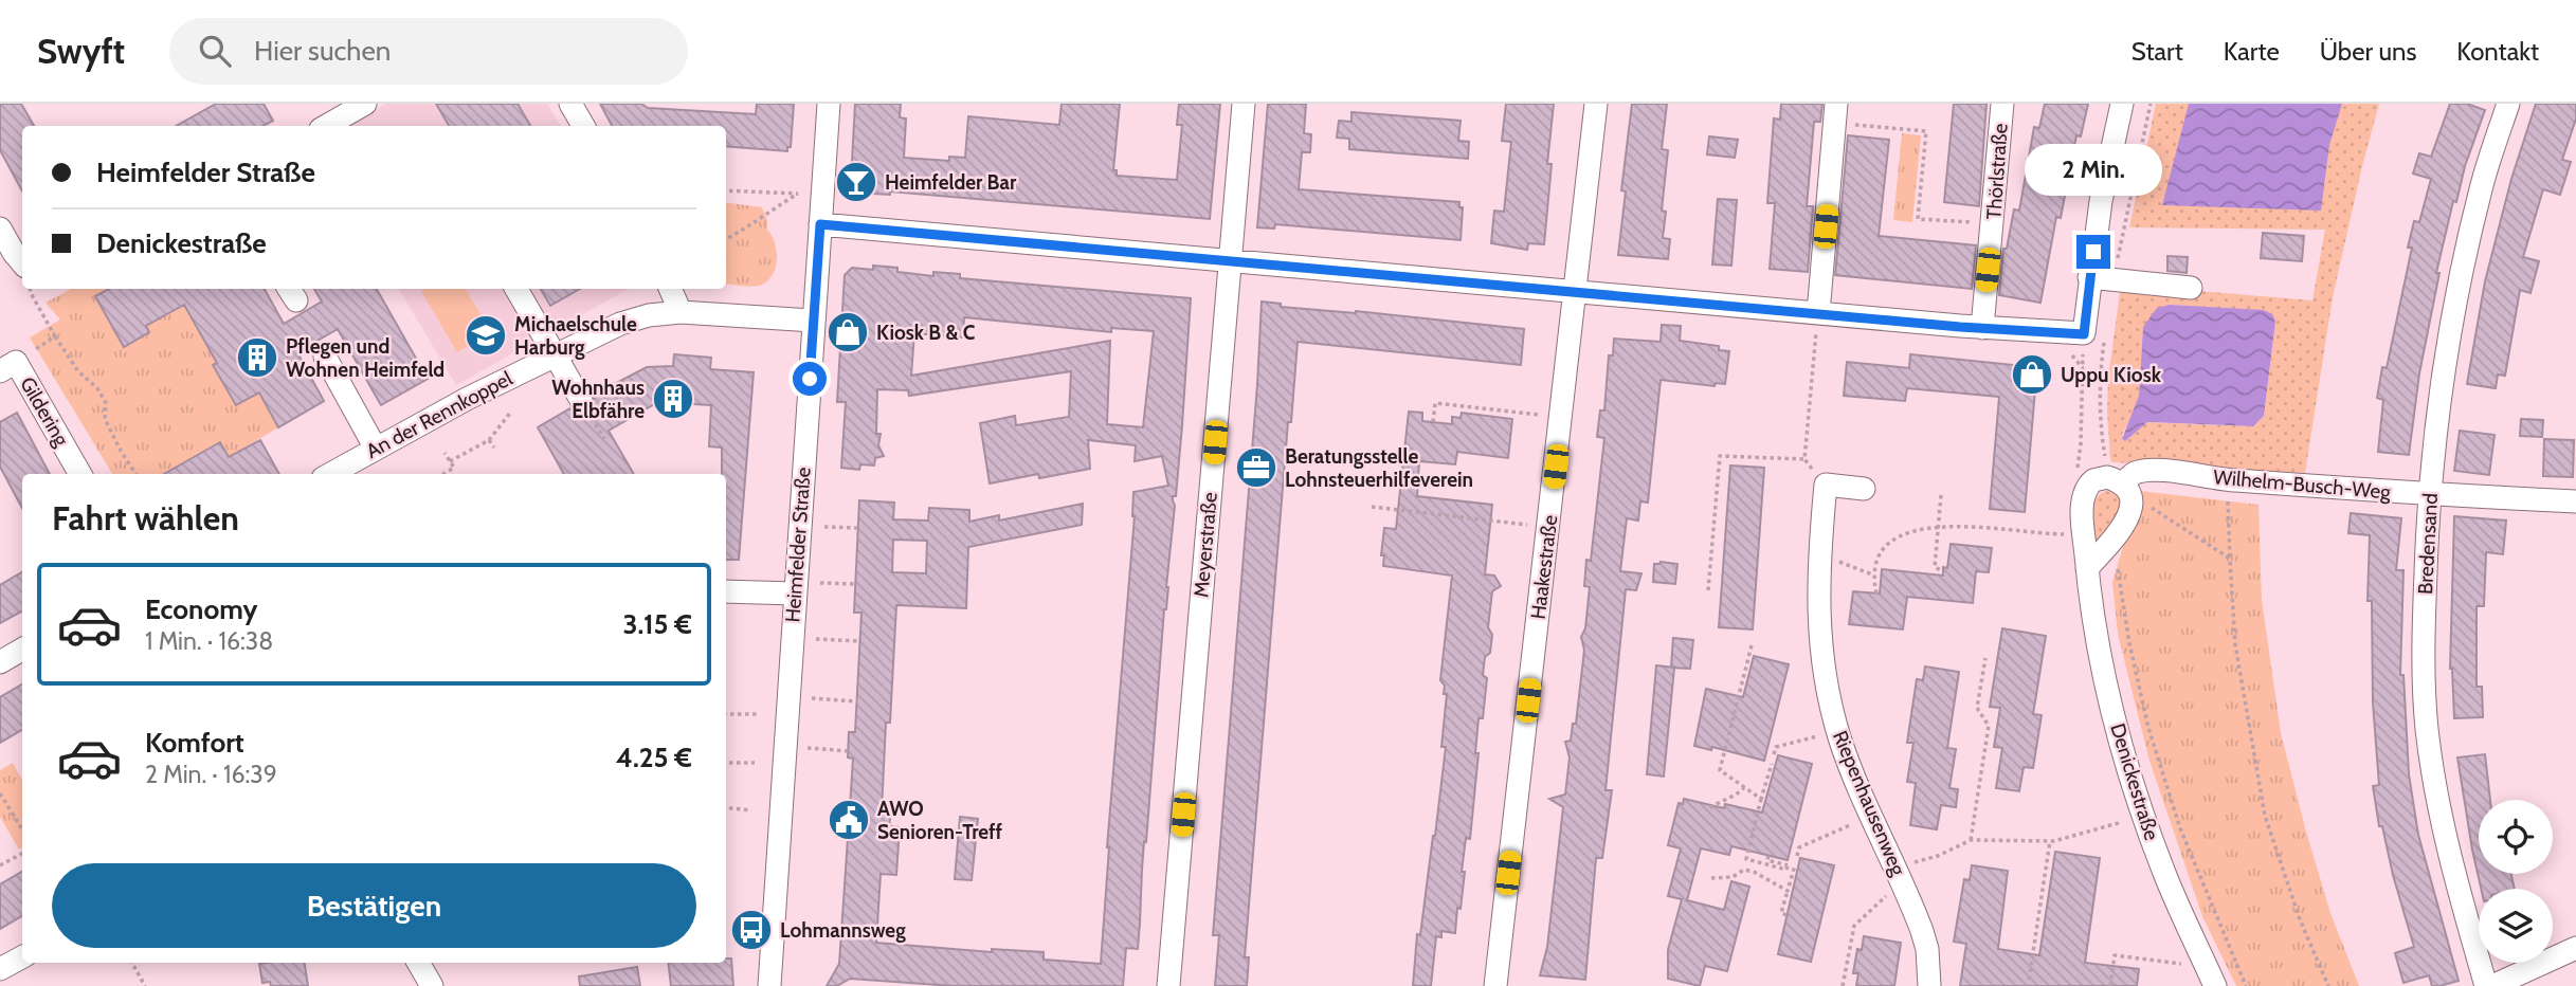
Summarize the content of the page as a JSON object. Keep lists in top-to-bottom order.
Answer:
{
  "streets": {
    "street": [
      "Thörlstraße",
      "Gildering",
      "An der Rennkoppel",
      "Wilhelm-Busch-Weg",
      "Bredensand",
      "Heimfelder Straße",
      "Meyerstraße",
      "Haakestraße",
      "Denickestraße",
      "Riepenhausenweg"
    ]
  },
  "crossings": [
    ["An der Rennkoppel", "Heimfelder Straße"],
    ["Wilhelm-Busch-Weg", "Bredensand"],
    ["Wilhelm-Busch-Weg", "Denickestraße"]
  ],
  "places": {
    "bar": ["Heimfelder Bar"],
    "shop": ["Kiosk B & C", "Uppu Kiosk"],
    "school or university": ["Michaelschule Harburg"],
    "building": ["Pflegen und Wohnen Heimfeld", "Wohnhaus Elbfähre"],
    "office": ["Beratungsstelle Lohnsteuerhilfeverein"],
    "public building": ["AWO Senioren-Treff"],
    "bus stop": ["Lohmannsweg"]
  },
  "page": {
    "header": "Swyft",
    "search": "Hier suchen",
    "nav": [
      "Start",
      "Karte",
      "Über uns",
      "Kontakt"
    ],
    "banner": ["Heimfelder Straße", "Denickestraße"],
    "bubble": "2 Min.",
    "heading": "Fahrt wählen",
    "list": [
      {
        "name": "Economy",
        "note": "1 Min. · 16:38",
        "value": "3.15 €"
      },
      {
        "name": "Komfort",
        "note": "2 Min. · 16:39",
        "value": "4.25 €"
      }
    ],
    "buttons": "Bestätigen"
  }
}
